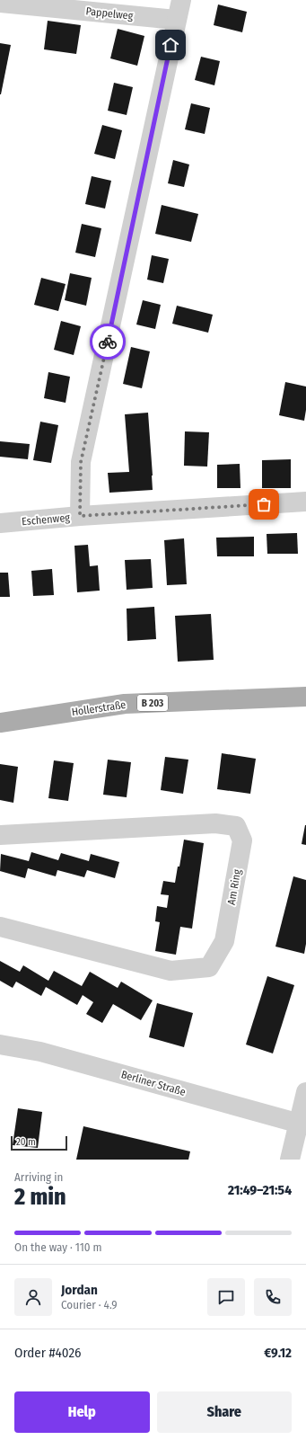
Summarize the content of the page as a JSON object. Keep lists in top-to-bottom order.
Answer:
{
  "streets": {
    "main road": ["B 203", "Hollerstraße"],
    "street": [
      "Pappelweg",
      "Eschenweg",
      "Am Ring",
      "Berliner Straße"
    ]
  },
  "scale_bar": "20 m",
  "page": {
    "scale": "20 m",
    "heading": ["2 min", "Arriving in", "21:49–21:54"],
    "panel": [
      "Jordan",
      "Courier · 4.9",
      "Order #4026",
      "€9.12"
    ],
    "bar": "On the way · 110 m",
    "buttons": ["Help", "Share"]
  }
}
